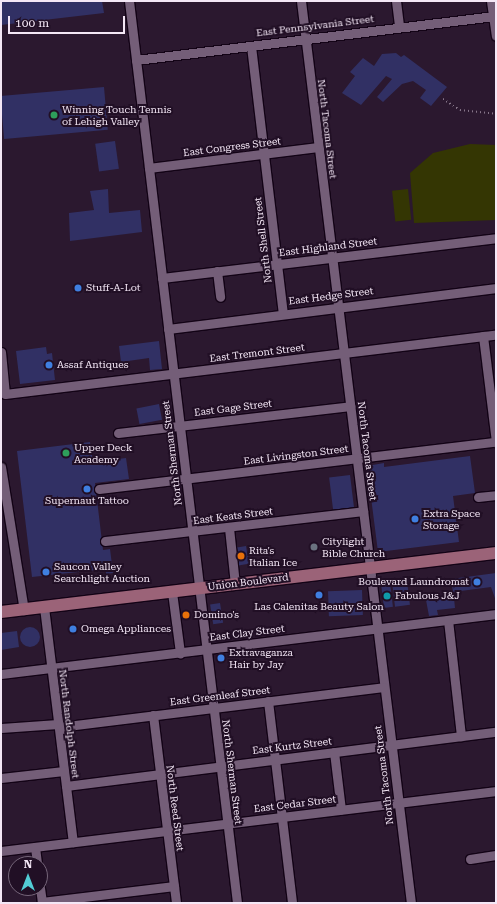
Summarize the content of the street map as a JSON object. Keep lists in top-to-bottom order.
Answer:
{
  "streets": {
    "main road": ["Union Boulevard"],
    "street": [
      "East Pennsylvania Street",
      "North Tacoma Street",
      "East Congress Street",
      "North Shell Street",
      "East Highland Street",
      "East Hedge Street",
      "East Tremont Street",
      "East Gage Street",
      "North Sherman Street",
      "East Livingston Street",
      "East Keats Street",
      "East Clay Street",
      "East Greenleaf Street",
      "North Randolph Street",
      "East Kurtz Street",
      "East Cedar Street",
      "North Reed Street"
    ]
  },
  "crossings": [
    ["East Pennsylvania Street", "North Tacoma Street"],
    ["East Pennsylvania Street", "North Shell Street"],
    ["East Pennsylvania Street", "North Sherman Street"],
    ["North Tacoma Street", "East Congress Street"],
    ["North Tacoma Street", "East Highland Street"],
    ["North Tacoma Street", "East Hedge Street"],
    ["North Tacoma Street", "East Tremont Street"],
    ["North Tacoma Street", "East Gage Street"],
    ["North Tacoma Street", "East Livingston Street"],
    ["North Tacoma Street", "East Keats Street"],
    ["North Tacoma Street", "Union Boulevard"],
    ["North Tacoma Street", "East Clay Street"],
    ["North Tacoma Street", "East Greenleaf Street"],
    ["North Tacoma Street", "East Kurtz Street"],
    ["North Tacoma Street", "East Cedar Street"],
    ["East Congress Street", "North Shell Street"],
    ["East Congress Street", "North Sherman Street"],
    ["North Shell Street", "East Highland Street"],
    ["North Shell Street", "East Hedge Street"],
    ["East Highland Street", "North Sherman Street"],
    ["East Hedge Street", "North Sherman Street"],
    ["East Tremont Street", "North Sherman Street"],
    ["East Gage Street", "North Sherman Street"],
    ["North Sherman Street", "East Livingston Street"],
    ["North Sherman Street", "East Keats Street"],
    ["North Sherman Street", "Union Boulevard"],
    ["North Sherman Street", "East Clay Street"],
    ["North Sherman Street", "East Greenleaf Street"],
    ["North Sherman Street", "East Kurtz Street"],
    ["North Sherman Street", "East Cedar Street"],
    ["Union Boulevard", "North Randolph Street"],
    ["East Clay Street", "North Randolph Street"],
    ["East Greenleaf Street", "North Randolph Street"],
    ["East Greenleaf Street", "North Reed Street"],
    ["North Randolph Street", "East Kurtz Street"],
    ["North Randolph Street", "East Cedar Street"],
    ["East Kurtz Street", "North Reed Street"],
    ["East Cedar Street", "North Reed Street"]
  ],
  "places": [
    "Winning Touch Tennis of Lehigh Valley",
    "Stuff-A-Lot",
    "Assaf Antiques",
    "Upper Deck Academy",
    "Supernaut Tattoo",
    "Extra Space Storage",
    "Citylight Bible Church",
    "Rita's Italian Ice",
    "Saucon Valley Searchlight Auction",
    "Boulevard Laundromat",
    "Las Calenitas Beauty Salon",
    "Fabulous J&J",
    "Domino's",
    "Omega Appliances",
    "Extravaganza Hair by Jay"
  ],
  "scale_bar": "100 m",
  "north": "top"
}
